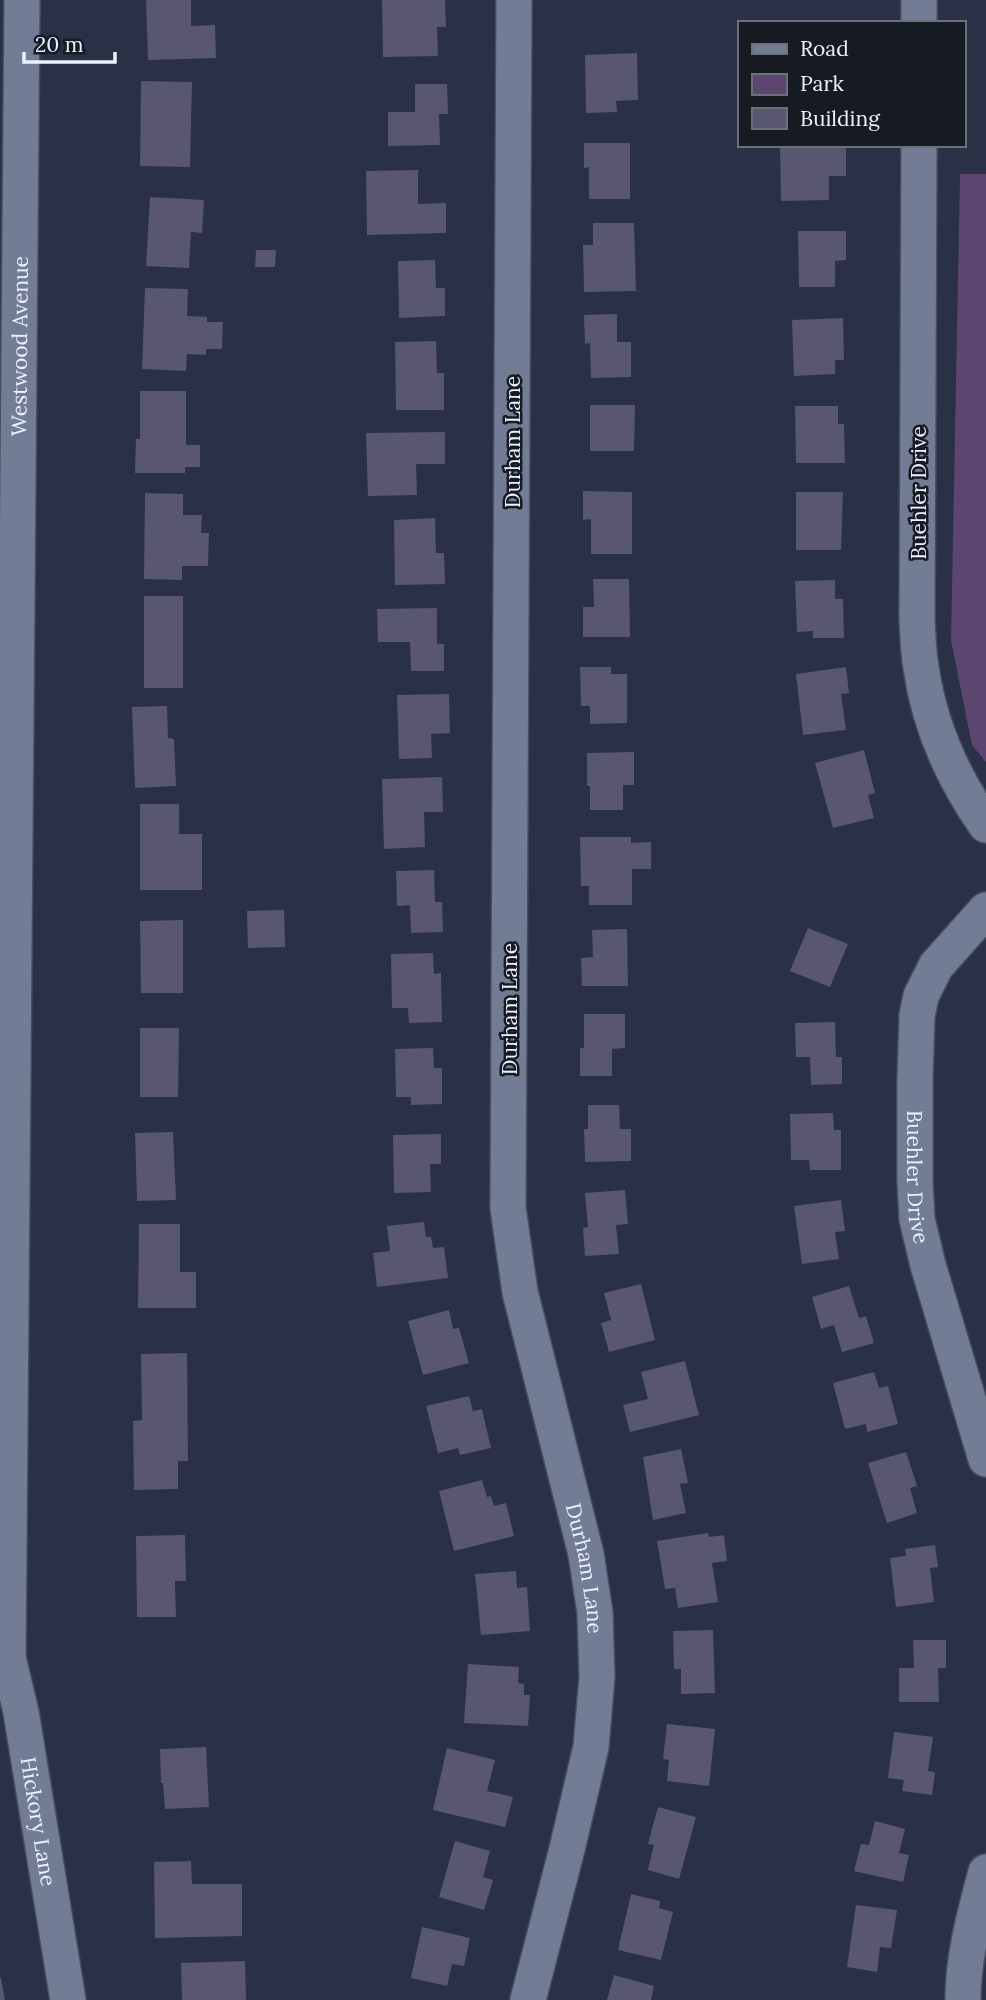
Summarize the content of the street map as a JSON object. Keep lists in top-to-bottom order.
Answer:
{
  "streets": {
    "street": [
      "Westwood Avenue",
      "Durham Lane",
      "Buehler Drive",
      "Hickory Lane"
    ]
  },
  "crossings": [
    ["Westwood Avenue", "Hickory Lane"]
  ],
  "legend": ["Road", "Park", "Building"],
  "scale_bar": "20 m"
}
